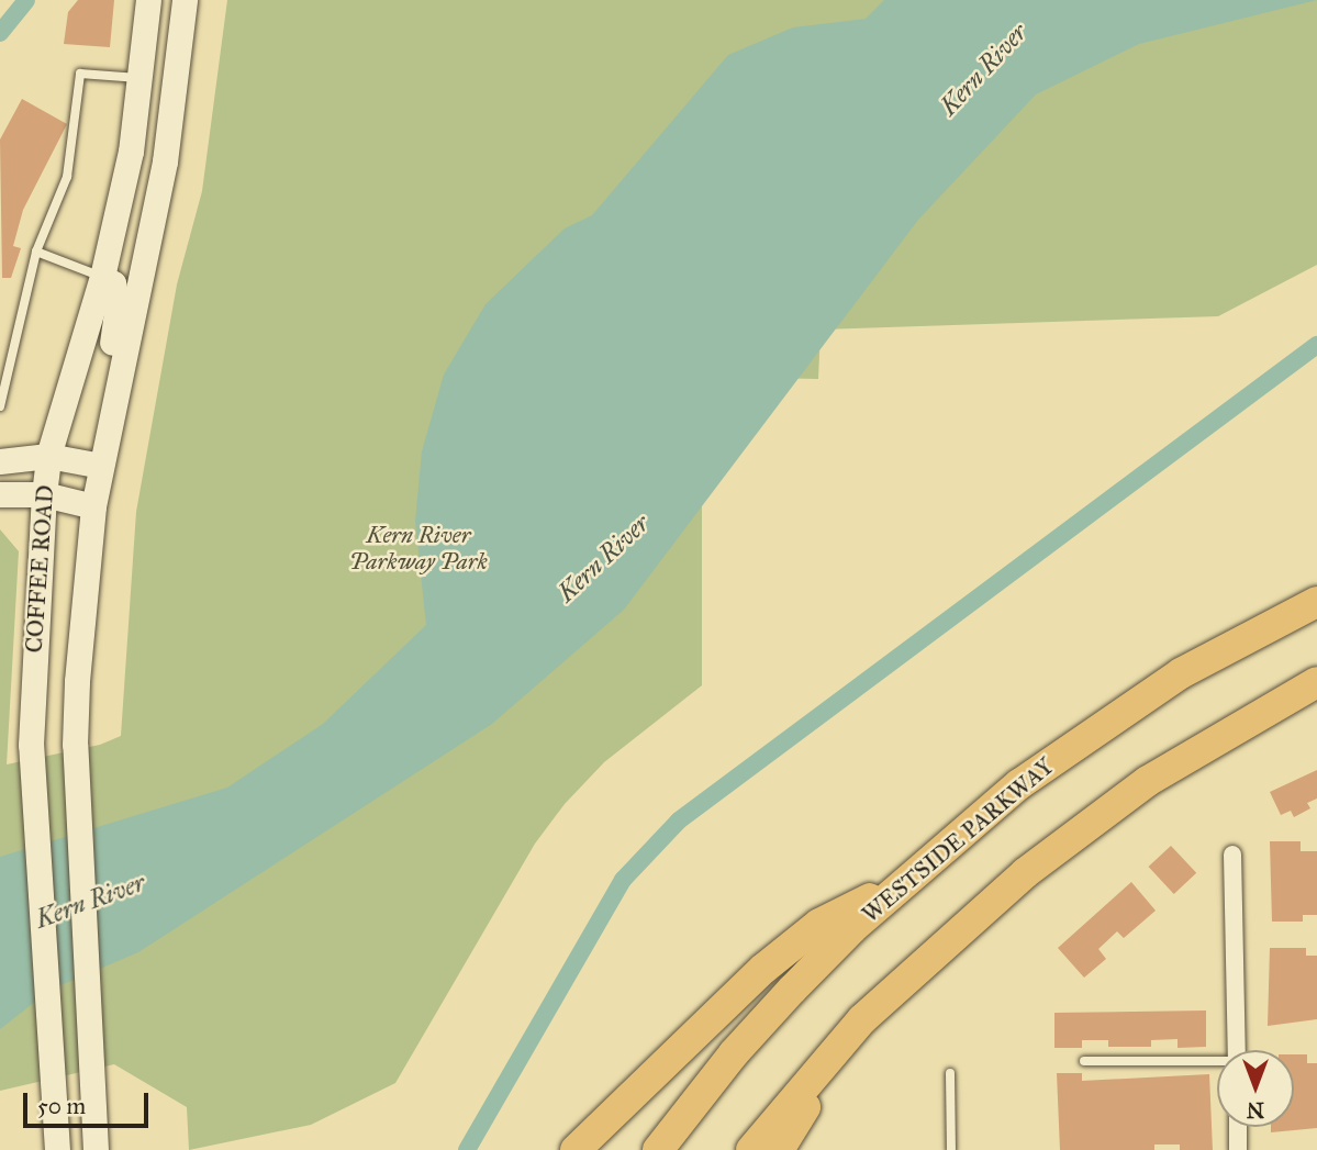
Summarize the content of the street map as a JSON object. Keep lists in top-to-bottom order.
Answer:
{
  "streets": {
    "highway": ["WESTSIDE PARKWAY"],
    "main road": ["COFFEE ROAD"]
  },
  "water": ["Kern River"],
  "parks": ["Kern River Parkway Park"],
  "scale_bar": "50 m",
  "north": "bottom"
}
